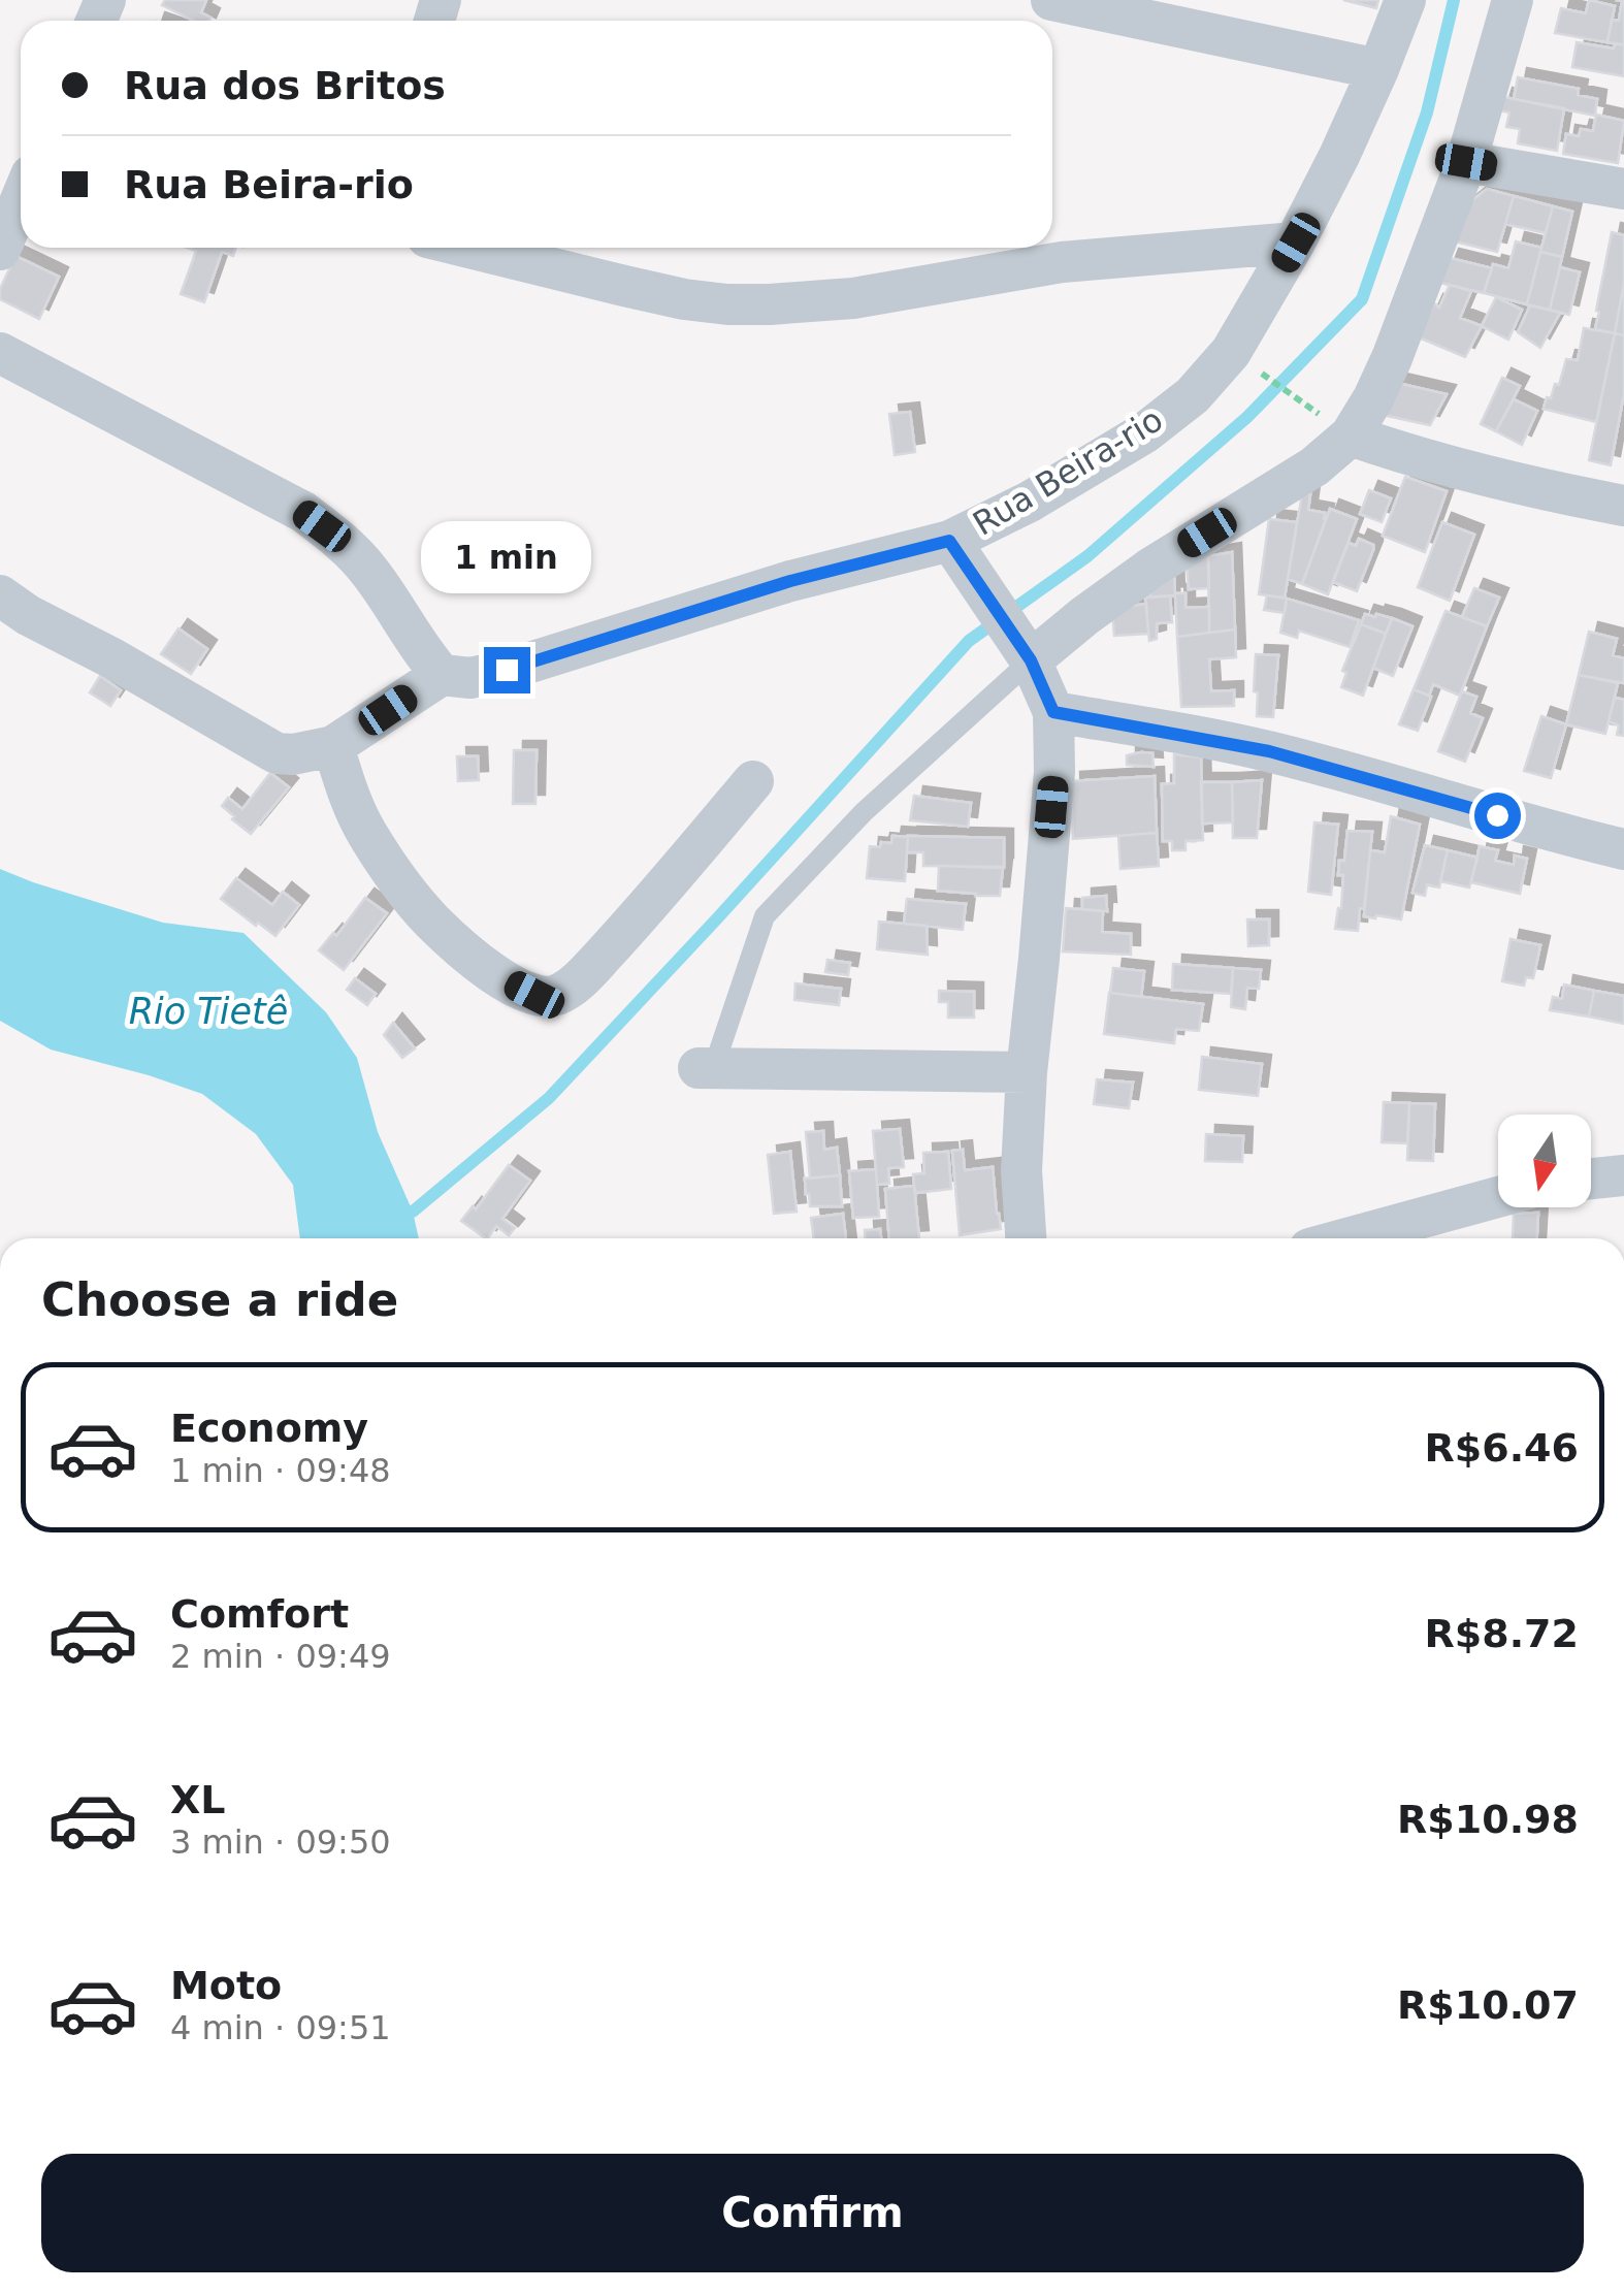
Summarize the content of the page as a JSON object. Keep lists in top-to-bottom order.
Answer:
{
  "streets": {
    "street": ["Rua Beira-rio"]
  },
  "water": ["Rio Tietê"],
  "north": "bottom",
  "page": {
    "banner": ["Rua dos Britos", "Rua Beira-rio"],
    "bubble": "1 min",
    "heading": "Choose a ride",
    "list": [
      {
        "name": "Economy",
        "note": "1 min · 09:48",
        "value": "R$6.46"
      },
      {
        "name": "Comfort",
        "note": "2 min · 09:49",
        "value": "R$8.72"
      },
      {
        "name": "XL",
        "note": "3 min · 09:50",
        "value": "R$10.98"
      },
      {
        "name": "Moto",
        "note": "4 min · 09:51",
        "value": "R$10.07"
      }
    ],
    "buttons": "Confirm"
  }
}
